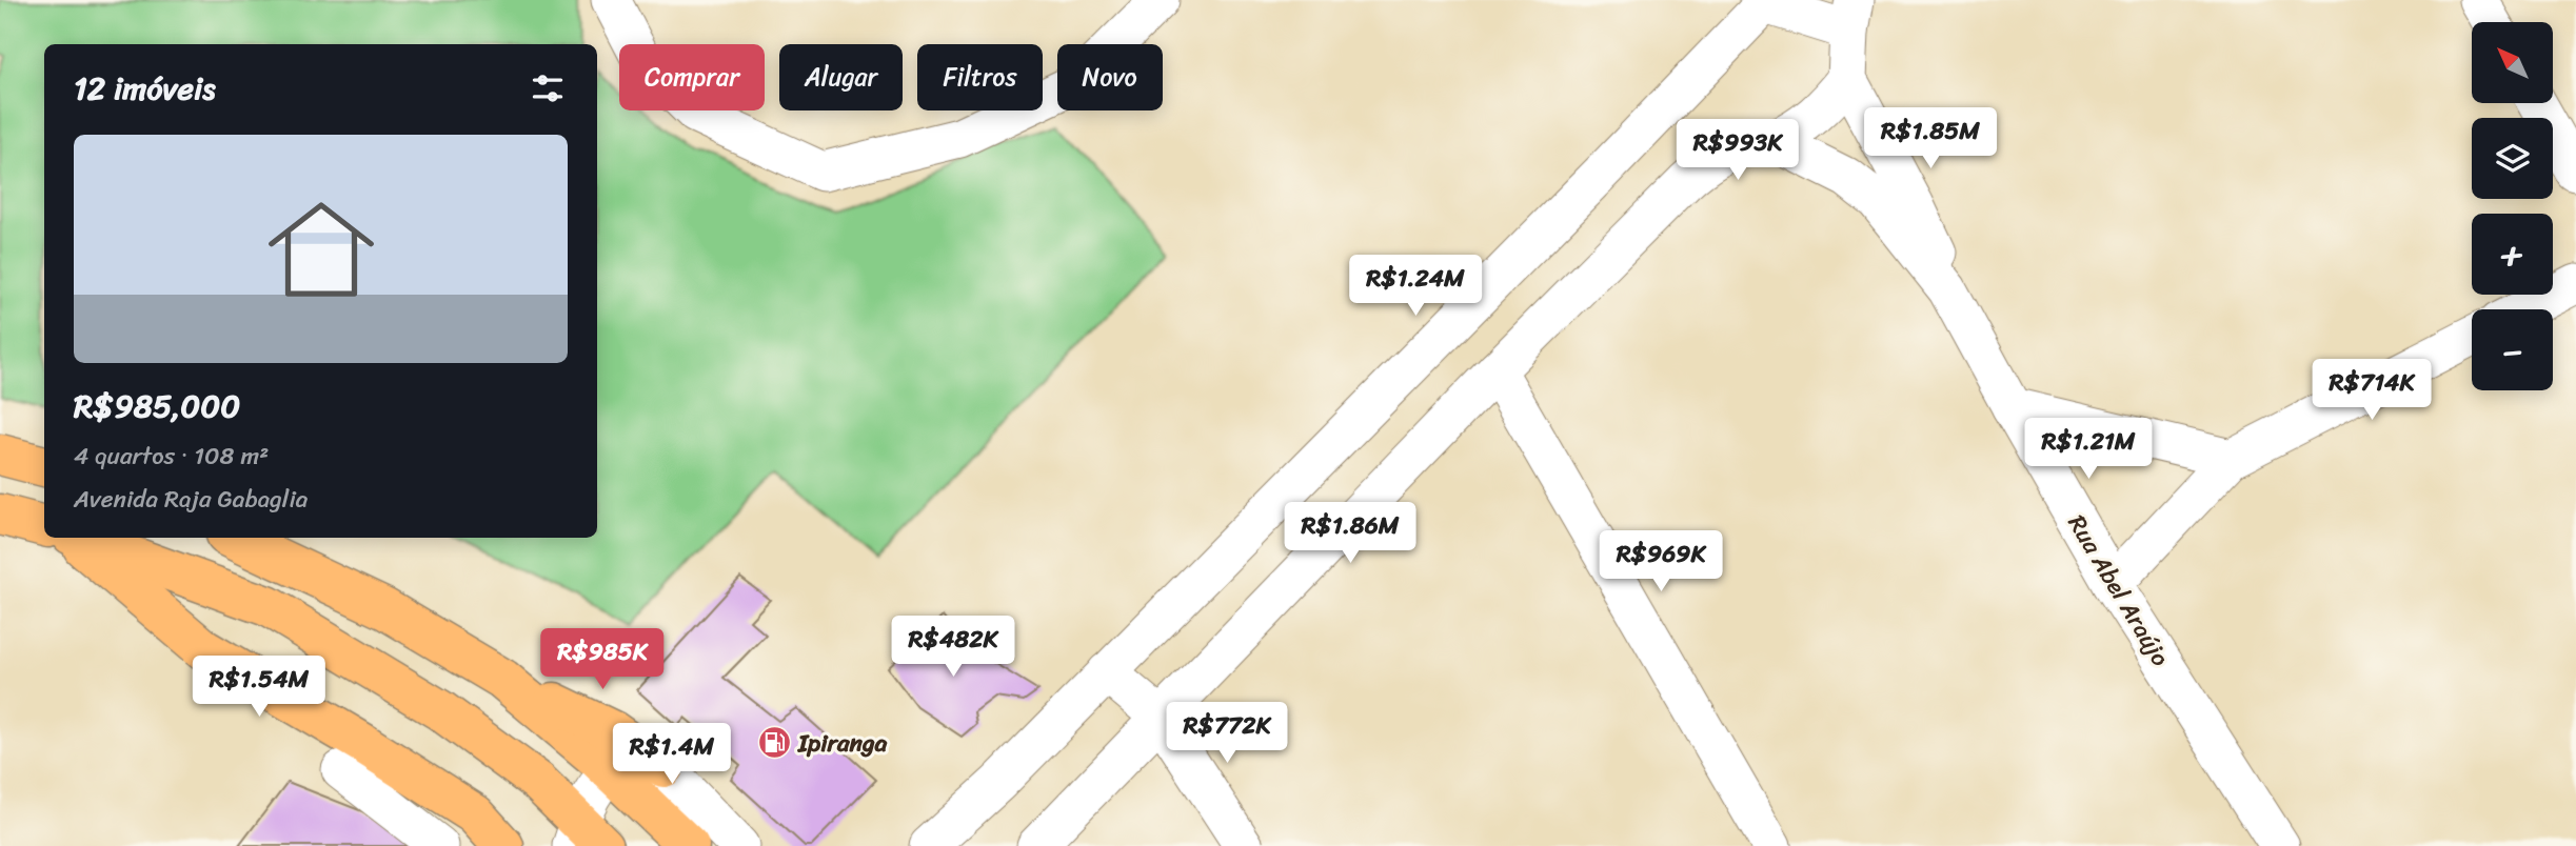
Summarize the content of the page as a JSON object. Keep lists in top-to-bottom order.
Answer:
{
  "streets": {
    "street": ["Rua Abel Araújo"]
  },
  "places": {
    "fuel station": ["Ipiranga"]
  },
  "north": "top left",
  "page": {
    "map_buttons": ["+", "−"],
    "chip": [
      "Comprar",
      "Alugar",
      "Filtros",
      "Novo"
    ],
    "heading": "12 imóveis",
    "price": [
      "R$1.85M",
      "R$993K",
      "R$1.24M",
      "R$714K",
      "R$1.21M",
      "R$1.86M",
      "R$969K",
      "R$482K",
      "R$985K",
      "R$1.54M",
      "R$772K",
      "R$1.4M"
    ],
    "list": [
      {
        "name": "R$985,000",
        "note": "4 quartos · 108 m² · Avenida Raja Gabaglia"
      }
    ]
  }
}
